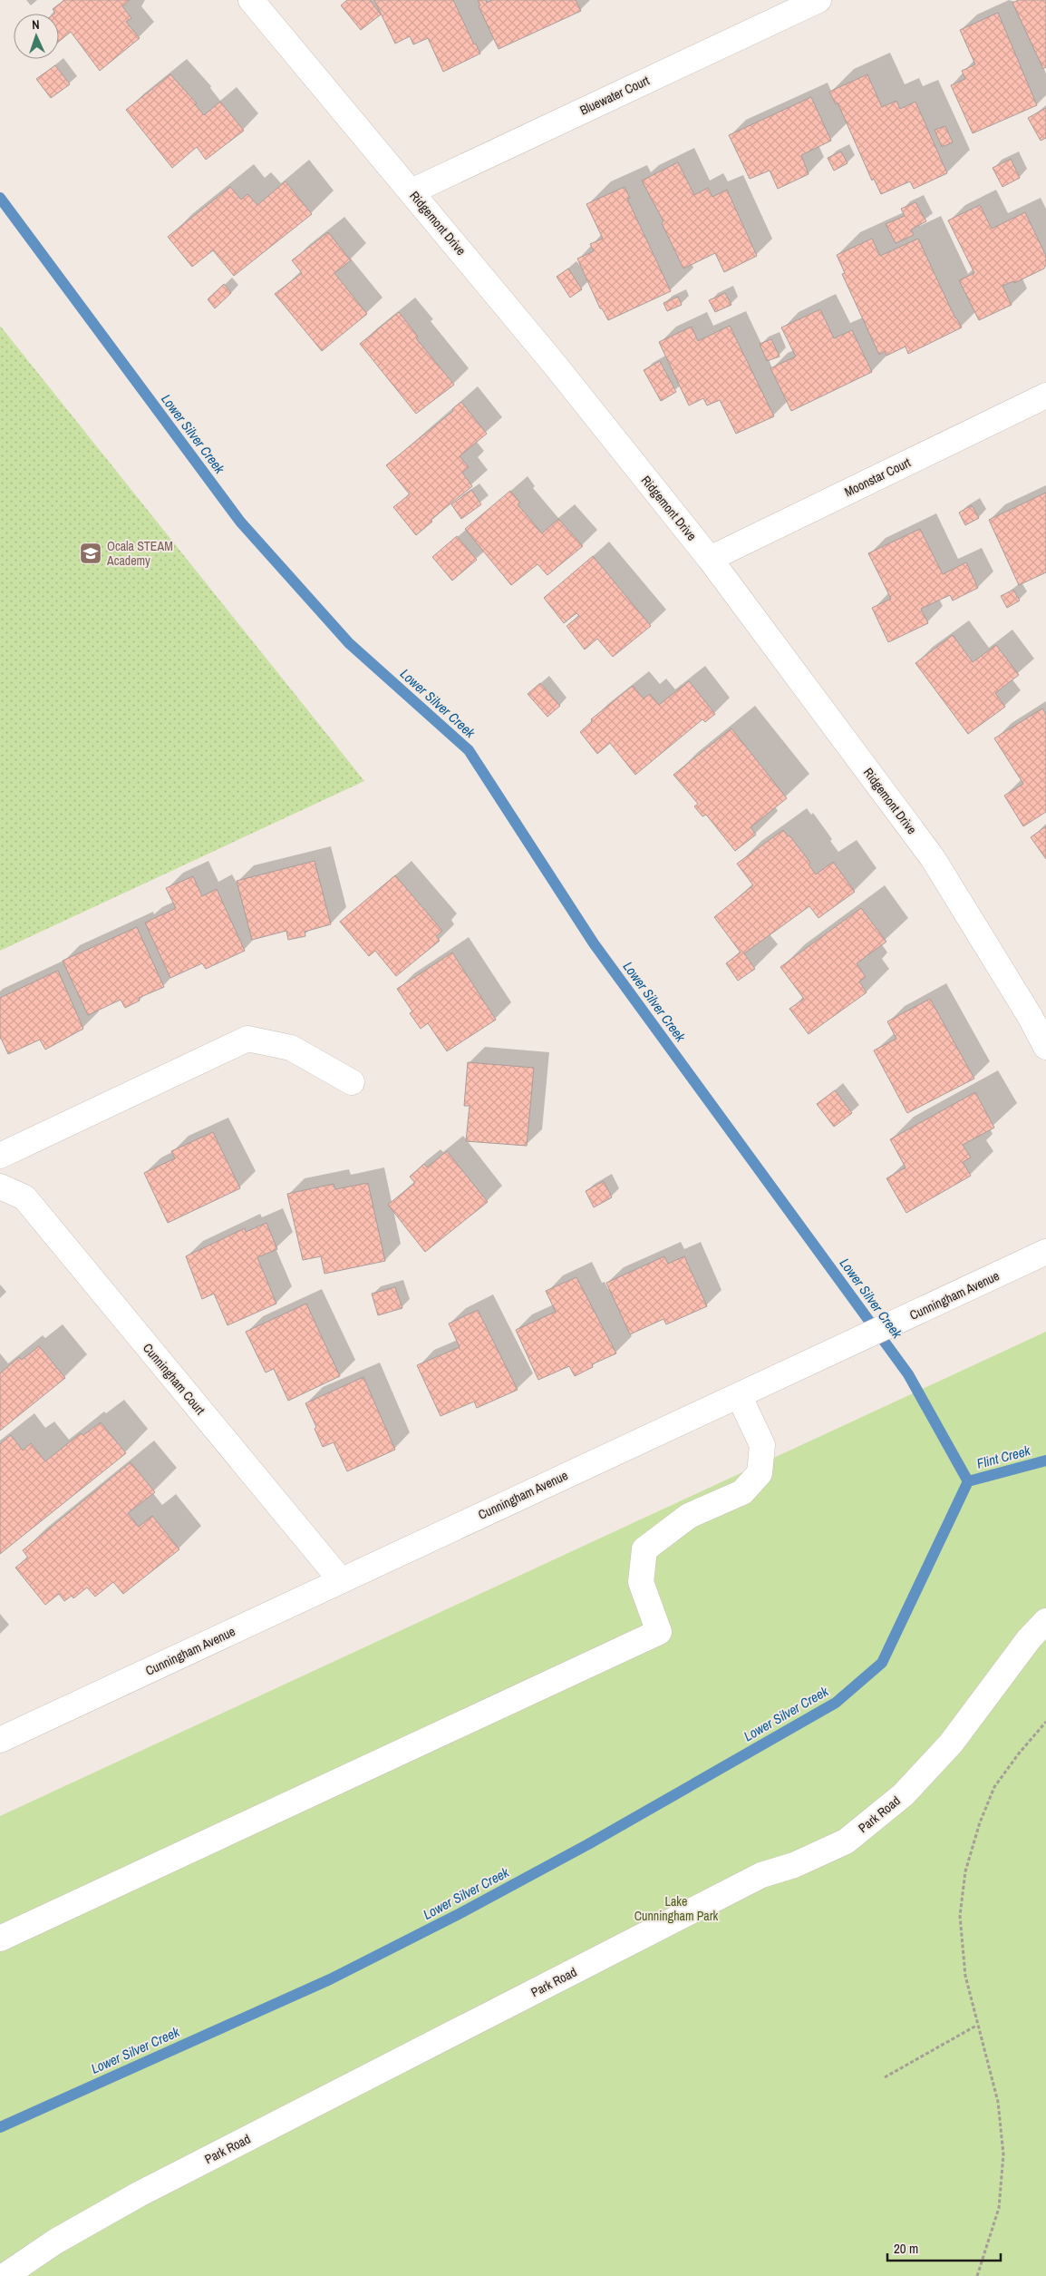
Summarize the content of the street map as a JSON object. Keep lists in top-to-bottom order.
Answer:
{
  "streets": {
    "street": [
      "Bluewater Court",
      "Ridgemont Drive",
      "Moonstar Court",
      "Cunningham Avenue",
      "Cunningham Court",
      "Park Road"
    ]
  },
  "crossings": [
    ["Bluewater Court", "Ridgemont Drive"],
    ["Ridgemont Drive", "Moonstar Court"],
    ["Cunningham Avenue", "Cunningham Court"]
  ],
  "water": ["Lower Silver Creek", "Flint Creek"],
  "parks": ["Lake Cunningham Park"],
  "places": {
    "school or university": ["Ocala STEAM Academy"]
  },
  "scale_bar": "20 m",
  "north": "top"
}
